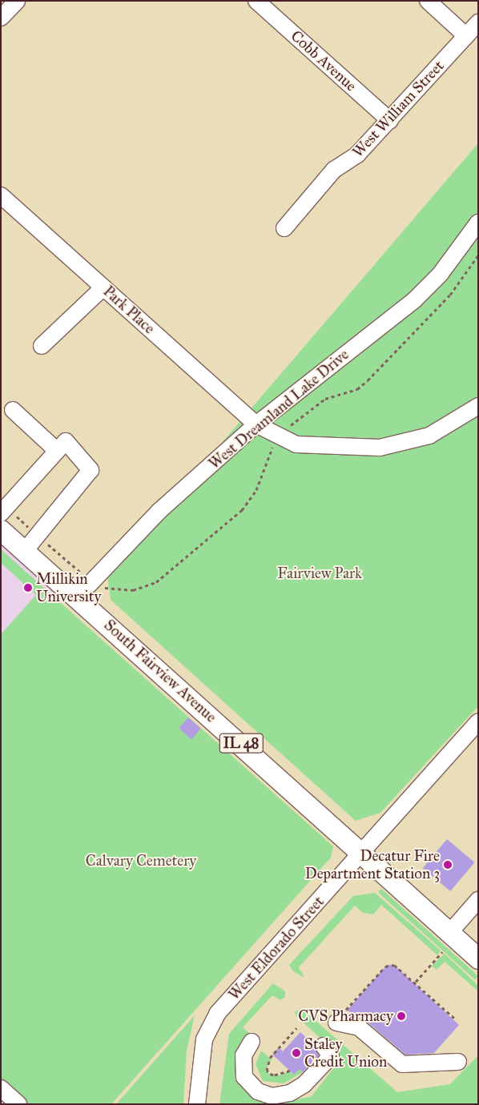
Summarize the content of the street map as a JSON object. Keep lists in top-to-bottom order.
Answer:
{
  "streets": {
    "main road": ["South Fairview Avenue", "IL 48"],
    "street": [
      "Cobb Avenue",
      "West William Street",
      "Park Place",
      "West Dreamland Lake Drive",
      "West Eldorado Street"
    ]
  },
  "crossings": [
    ["Cobb Avenue", "West William Street"],
    ["Park Place", "West Dreamland Lake Drive"],
    ["West Dreamland Lake Drive", "South Fairview Avenue"],
    ["South Fairview Avenue", "West Eldorado Street"]
  ],
  "parks": ["Fairview Park", "Calvary Cemetery"],
  "places": [
    "Millikin University",
    "Decatur Fire Department Station 3",
    "CVS Pharmacy",
    "Staley Credit Union"
  ]
}
